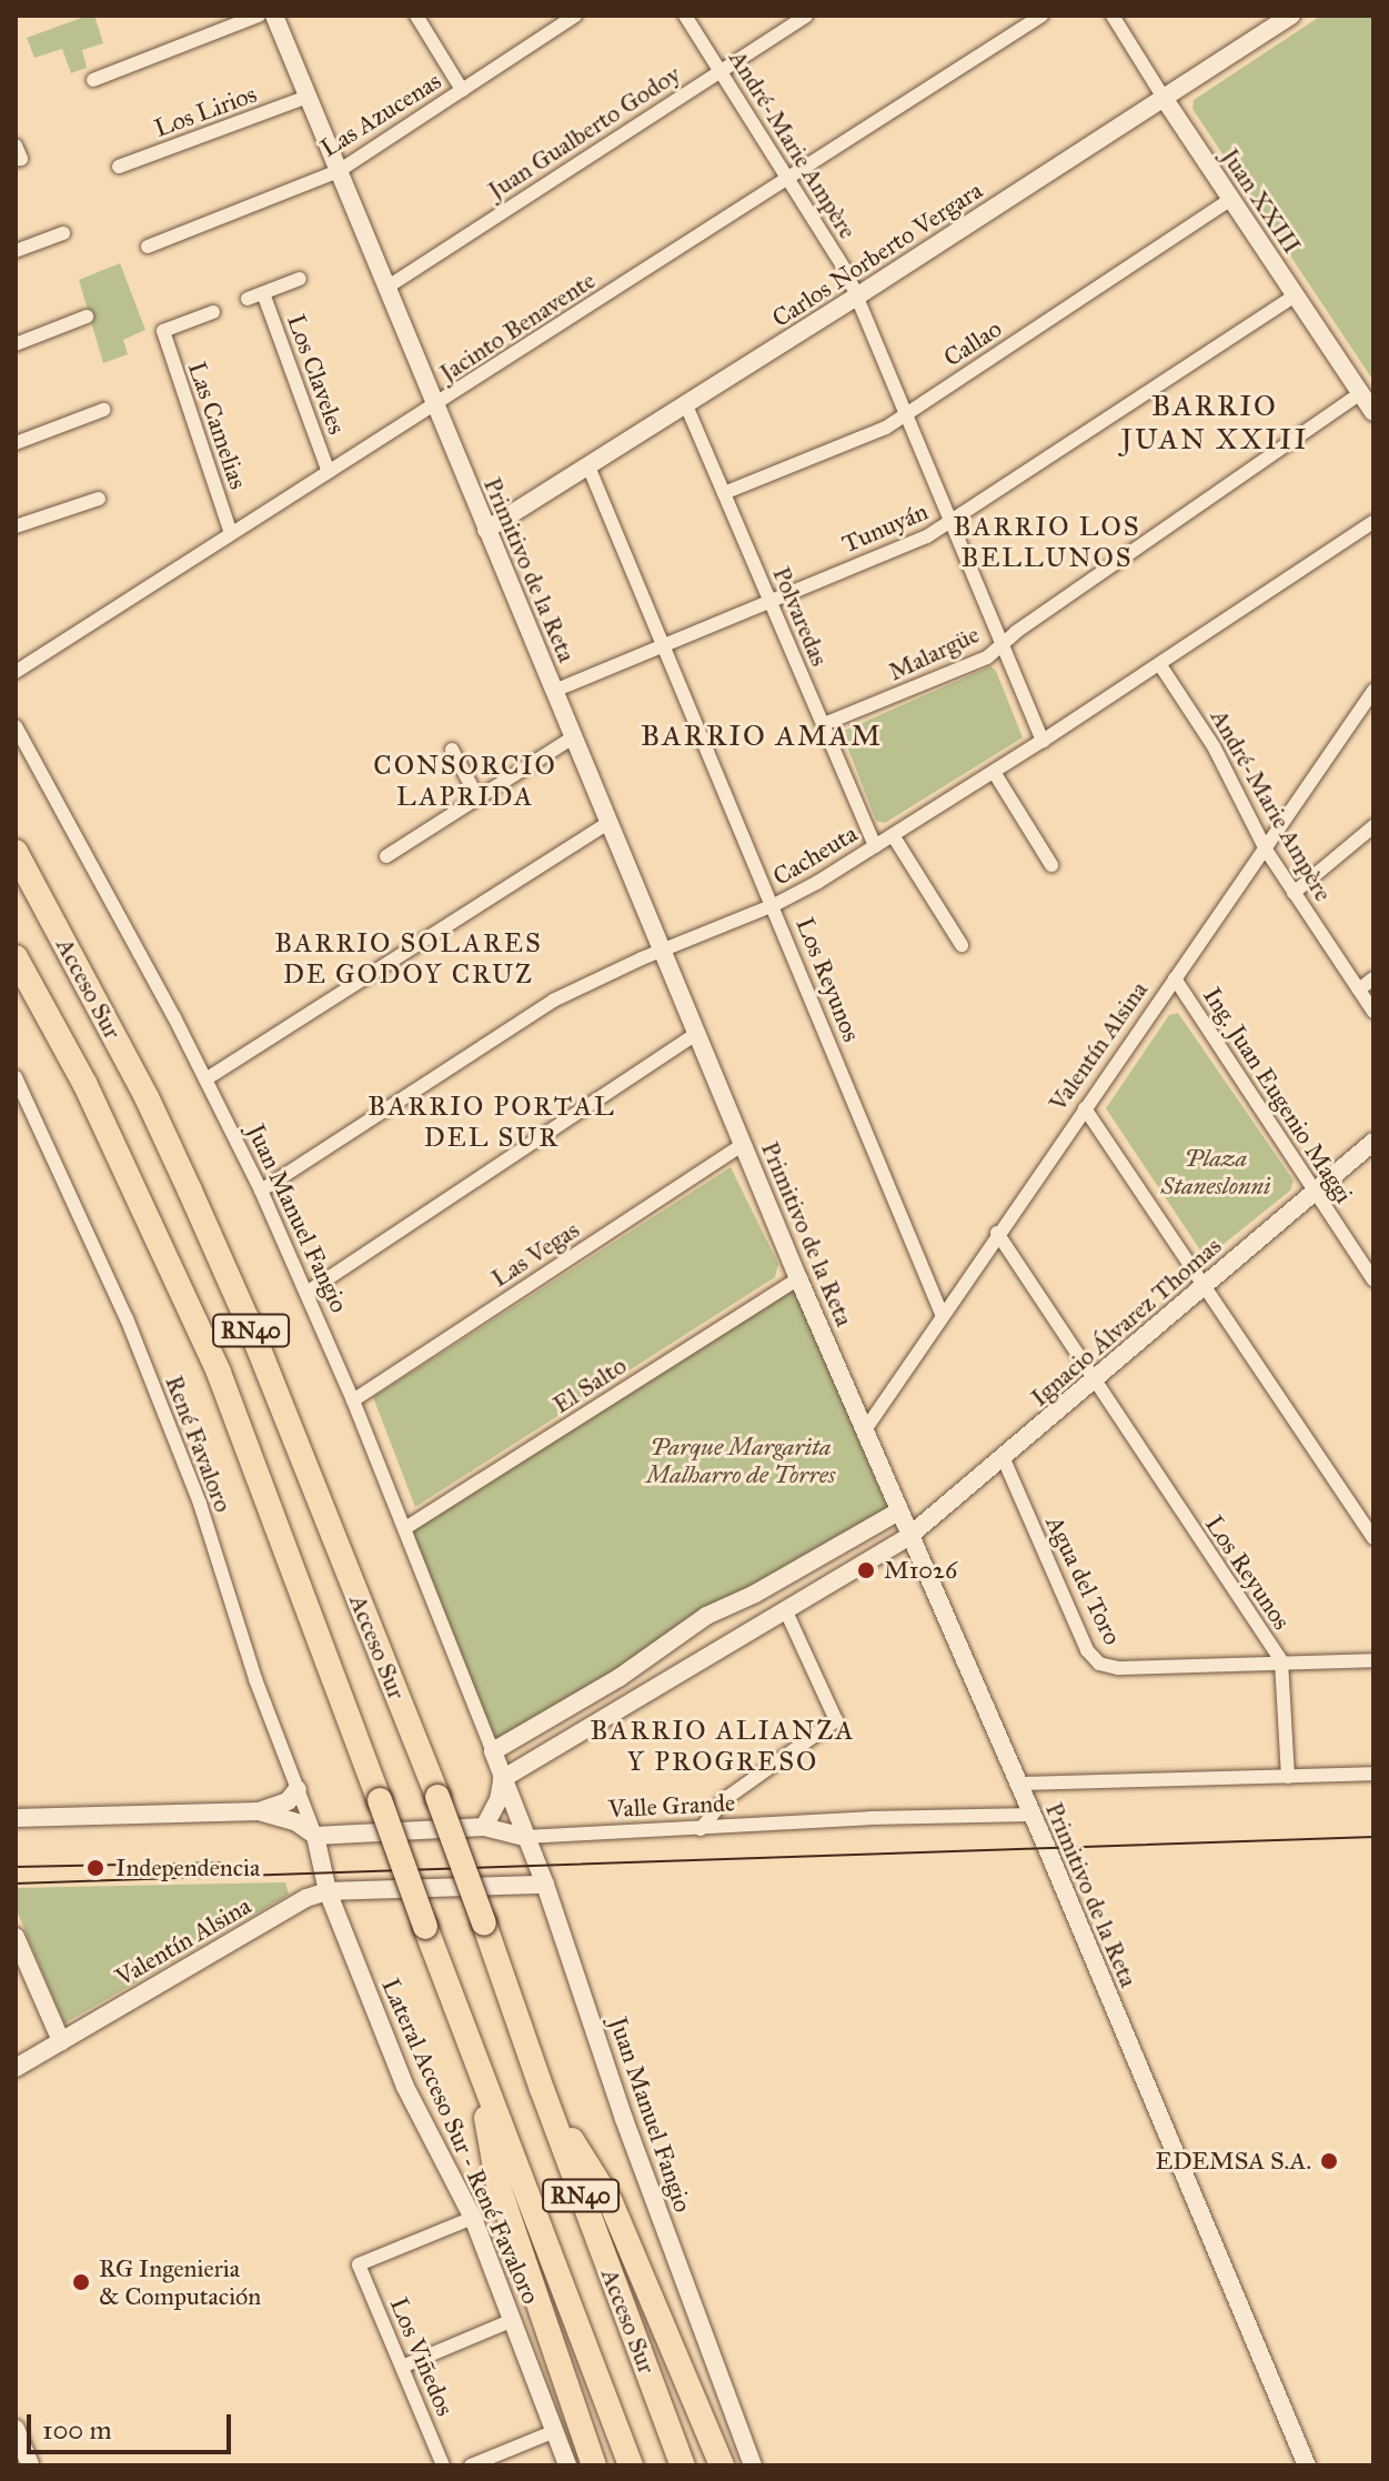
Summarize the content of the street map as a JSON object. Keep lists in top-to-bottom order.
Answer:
{
  "streets": {
    "highway": ["Acceso Sur", "RN40"],
    "street": [
      "Los Lirios",
      "Las Azucenas",
      "Juan Gualberto Godoy",
      "André-Marie Ampère",
      "Juan XXIII",
      "Carlos Norberto Vergara",
      "Jacinto Benavente",
      "Callao",
      "Los Claveles",
      "Las Camelias",
      "Tunuyán",
      "Primitivo de la Reta",
      "Polvaredas",
      "Malargüe",
      "Cacheuta",
      "Los Reyunos",
      "Valentín Alsina",
      "Ing. Juan Eugenio Maggi",
      "Juan Manuel Fangio",
      "Las Vegas",
      "Ignacio Álvarez Thomas",
      "El Salto",
      "René Favaloro",
      "Agua del Toro",
      "Valle Grande",
      "Lateral Acceso Sur - René Favaloro",
      "Los Viñedos"
    ]
  },
  "crossings": [
    ["Los Lirios", "Primitivo de la Reta"],
    ["Las Azucenas", "Primitivo de la Reta"],
    ["Juan Gualberto Godoy", "André-Marie Ampère"],
    ["Juan Gualberto Godoy", "Primitivo de la Reta"],
    ["André-Marie Ampère", "Carlos Norberto Vergara"],
    ["André-Marie Ampère", "Jacinto Benavente"],
    ["André-Marie Ampère", "Callao"],
    ["André-Marie Ampère", "Tunuyán"],
    ["André-Marie Ampère", "Malargüe"],
    ["André-Marie Ampère", "Cacheuta"],
    ["André-Marie Ampère", "Valentín Alsina"],
    ["Juan XXIII", "Carlos Norberto Vergara"],
    ["Juan XXIII", "Callao"],
    ["Juan XXIII", "Tunuyán"],
    ["Juan XXIII", "Malargüe"],
    ["Carlos Norberto Vergara", "Primitivo de la Reta"],
    ["Carlos Norberto Vergara", "Polvaredas"],
    ["Carlos Norberto Vergara", "Los Reyunos"],
    ["Jacinto Benavente", "Los Claveles"],
    ["Jacinto Benavente", "Las Camelias"],
    ["Jacinto Benavente", "Primitivo de la Reta"],
    ["Callao", "Polvaredas"],
    ["Tunuyán", "Primitivo de la Reta"],
    ["Tunuyán", "Polvaredas"],
    ["Tunuyán", "Los Reyunos"],
    ["Primitivo de la Reta", "Cacheuta"],
    ["Primitivo de la Reta", "Valentín Alsina"],
    ["Primitivo de la Reta", "Las Vegas"],
    ["Primitivo de la Reta", "Ignacio Álvarez Thomas"],
    ["Primitivo de la Reta", "El Salto"],
    ["Primitivo de la Reta", "Valle Grande"],
    ["Polvaredas", "Malargüe"],
    ["Polvaredas", "Cacheuta"],
    ["Cacheuta", "Los Reyunos"],
    ["Cacheuta", "Juan Manuel Fangio"],
    ["Los Reyunos", "Valentín Alsina"],
    ["Los Reyunos", "Ignacio Álvarez Thomas"],
    ["Los Reyunos", "Agua del Toro"],
    ["Valentín Alsina", "Ing. Juan Eugenio Maggi"],
    ["Valentín Alsina", "Juan Manuel Fangio"],
    ["Valentín Alsina", "Lateral Acceso Sur - René Favaloro"],
    ["Ing. Juan Eugenio Maggi", "Ignacio Álvarez Thomas"],
    ["Juan Manuel Fangio", "Las Vegas"],
    ["Juan Manuel Fangio", "El Salto"],
    ["Juan Manuel Fangio", "Valle Grande"],
    ["Ignacio Álvarez Thomas", "Agua del Toro"],
    ["René Favaloro", "Valle Grande"],
    ["René Favaloro", "Lateral Acceso Sur - René Favaloro"],
    ["Valle Grande", "Lateral Acceso Sur - René Favaloro"],
    ["Lateral Acceso Sur - René Favaloro", "Los Viñedos"]
  ],
  "districts": [
    "BARRIO JUAN XXIII",
    "BARRIO LOS BELLUNOS",
    "BARRIO AMAM",
    "CONSORCIO LAPRIDA",
    "BARRIO SOLARES DE GODOY CRUZ",
    "BARRIO PORTAL DEL SUR",
    "BARRIO ALIANZA Y PROGRESO"
  ],
  "parks": ["Plaza Staneslonni", "Parque Margarita Malharro de Torres"],
  "places": [
    "M1026",
    "Independencia",
    "EDEMSA S.A.",
    "RG Ingenieria & Computación"
  ],
  "scale_bar": "100 m"
}
